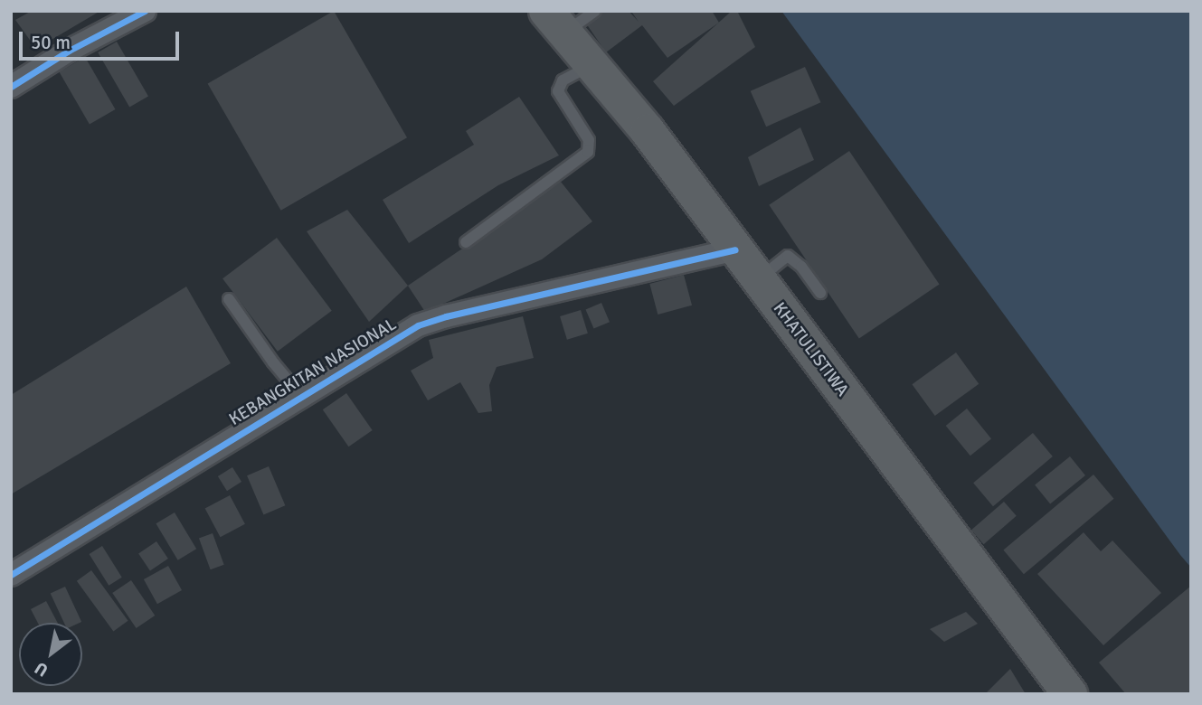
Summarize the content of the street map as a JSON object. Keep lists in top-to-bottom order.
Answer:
{
  "streets": {
    "highway": ["KHATULISTIWA"],
    "street": ["KEBANGKITAN NASIONAL"]
  },
  "crossings": [
    ["KHATULISTIWA", "KEBANGKITAN NASIONAL"]
  ],
  "scale_bar": "50 m",
  "north": "bottom left"
}
